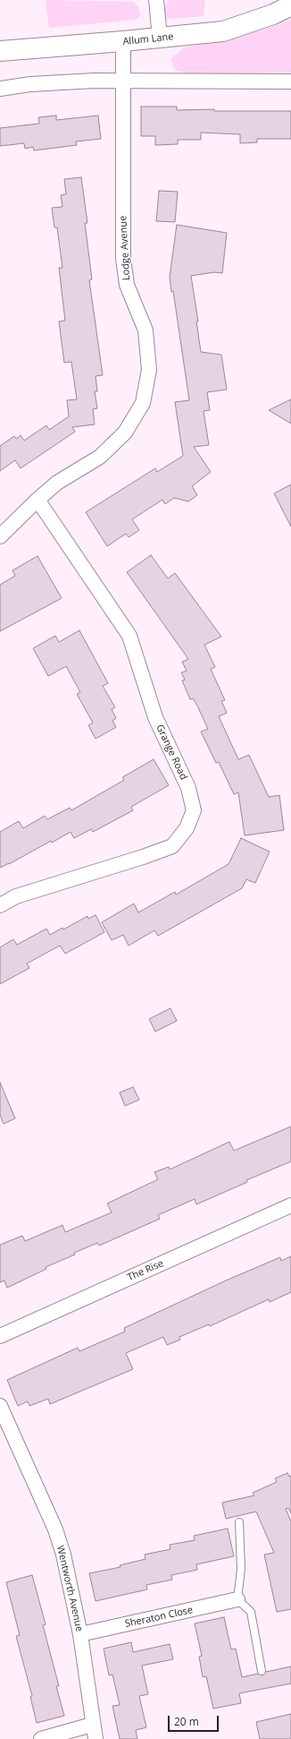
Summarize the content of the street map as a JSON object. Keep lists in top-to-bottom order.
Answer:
{
  "streets": {
    "main road": ["Allum Lane"],
    "street": [
      "Lodge Avenue",
      "Grange Road",
      "The Rise",
      "Wentworth Avenue",
      "Sheraton Close"
    ]
  },
  "crossings": [
    ["Allum Lane", "Lodge Avenue"],
    ["Lodge Avenue", "Grange Road"],
    ["Wentworth Avenue", "Sheraton Close"]
  ],
  "scale_bar": "20 m"
}
